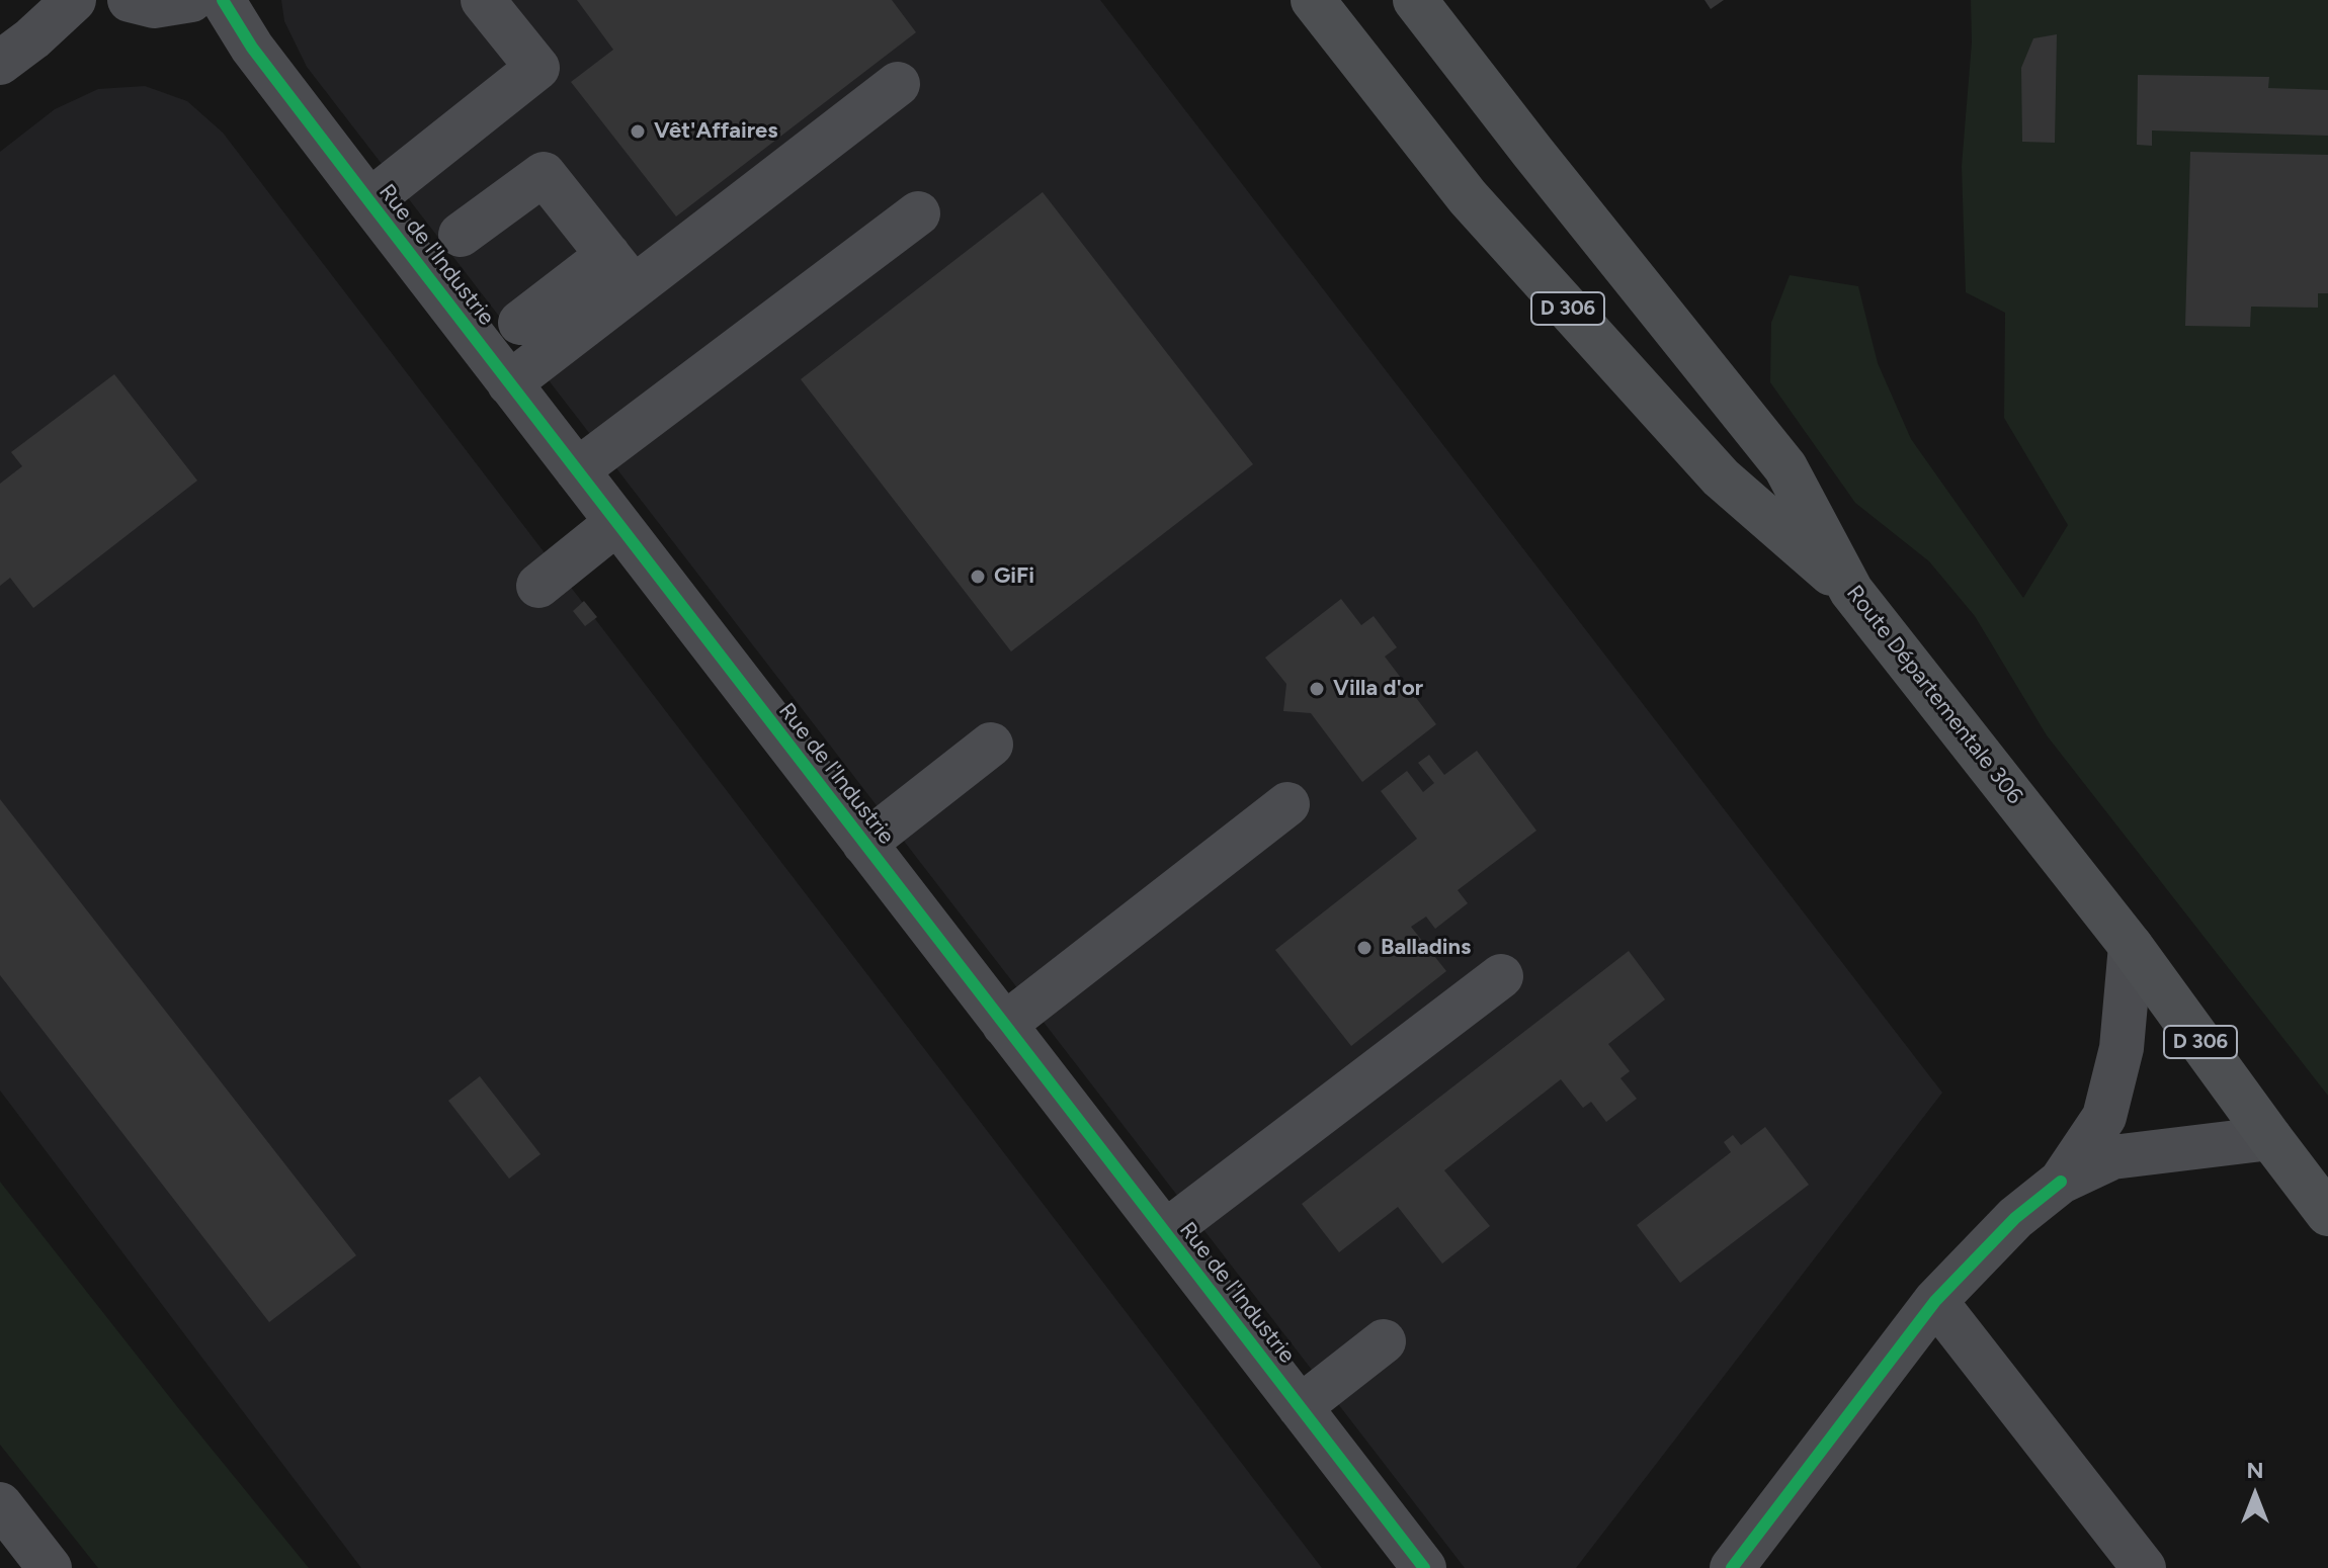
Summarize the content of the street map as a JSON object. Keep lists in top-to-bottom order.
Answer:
{
  "streets": {
    "main road": ["D 306", "Route Départementale 306"],
    "street": ["Rue de l'Industrie"]
  },
  "crossings": [
    ["D 306", "Route Départementale 306"]
  ],
  "places": [
    "Vêt'Affaires",
    "GiFi",
    "Villa d'or",
    "Balladins"
  ],
  "north": "top"
}
